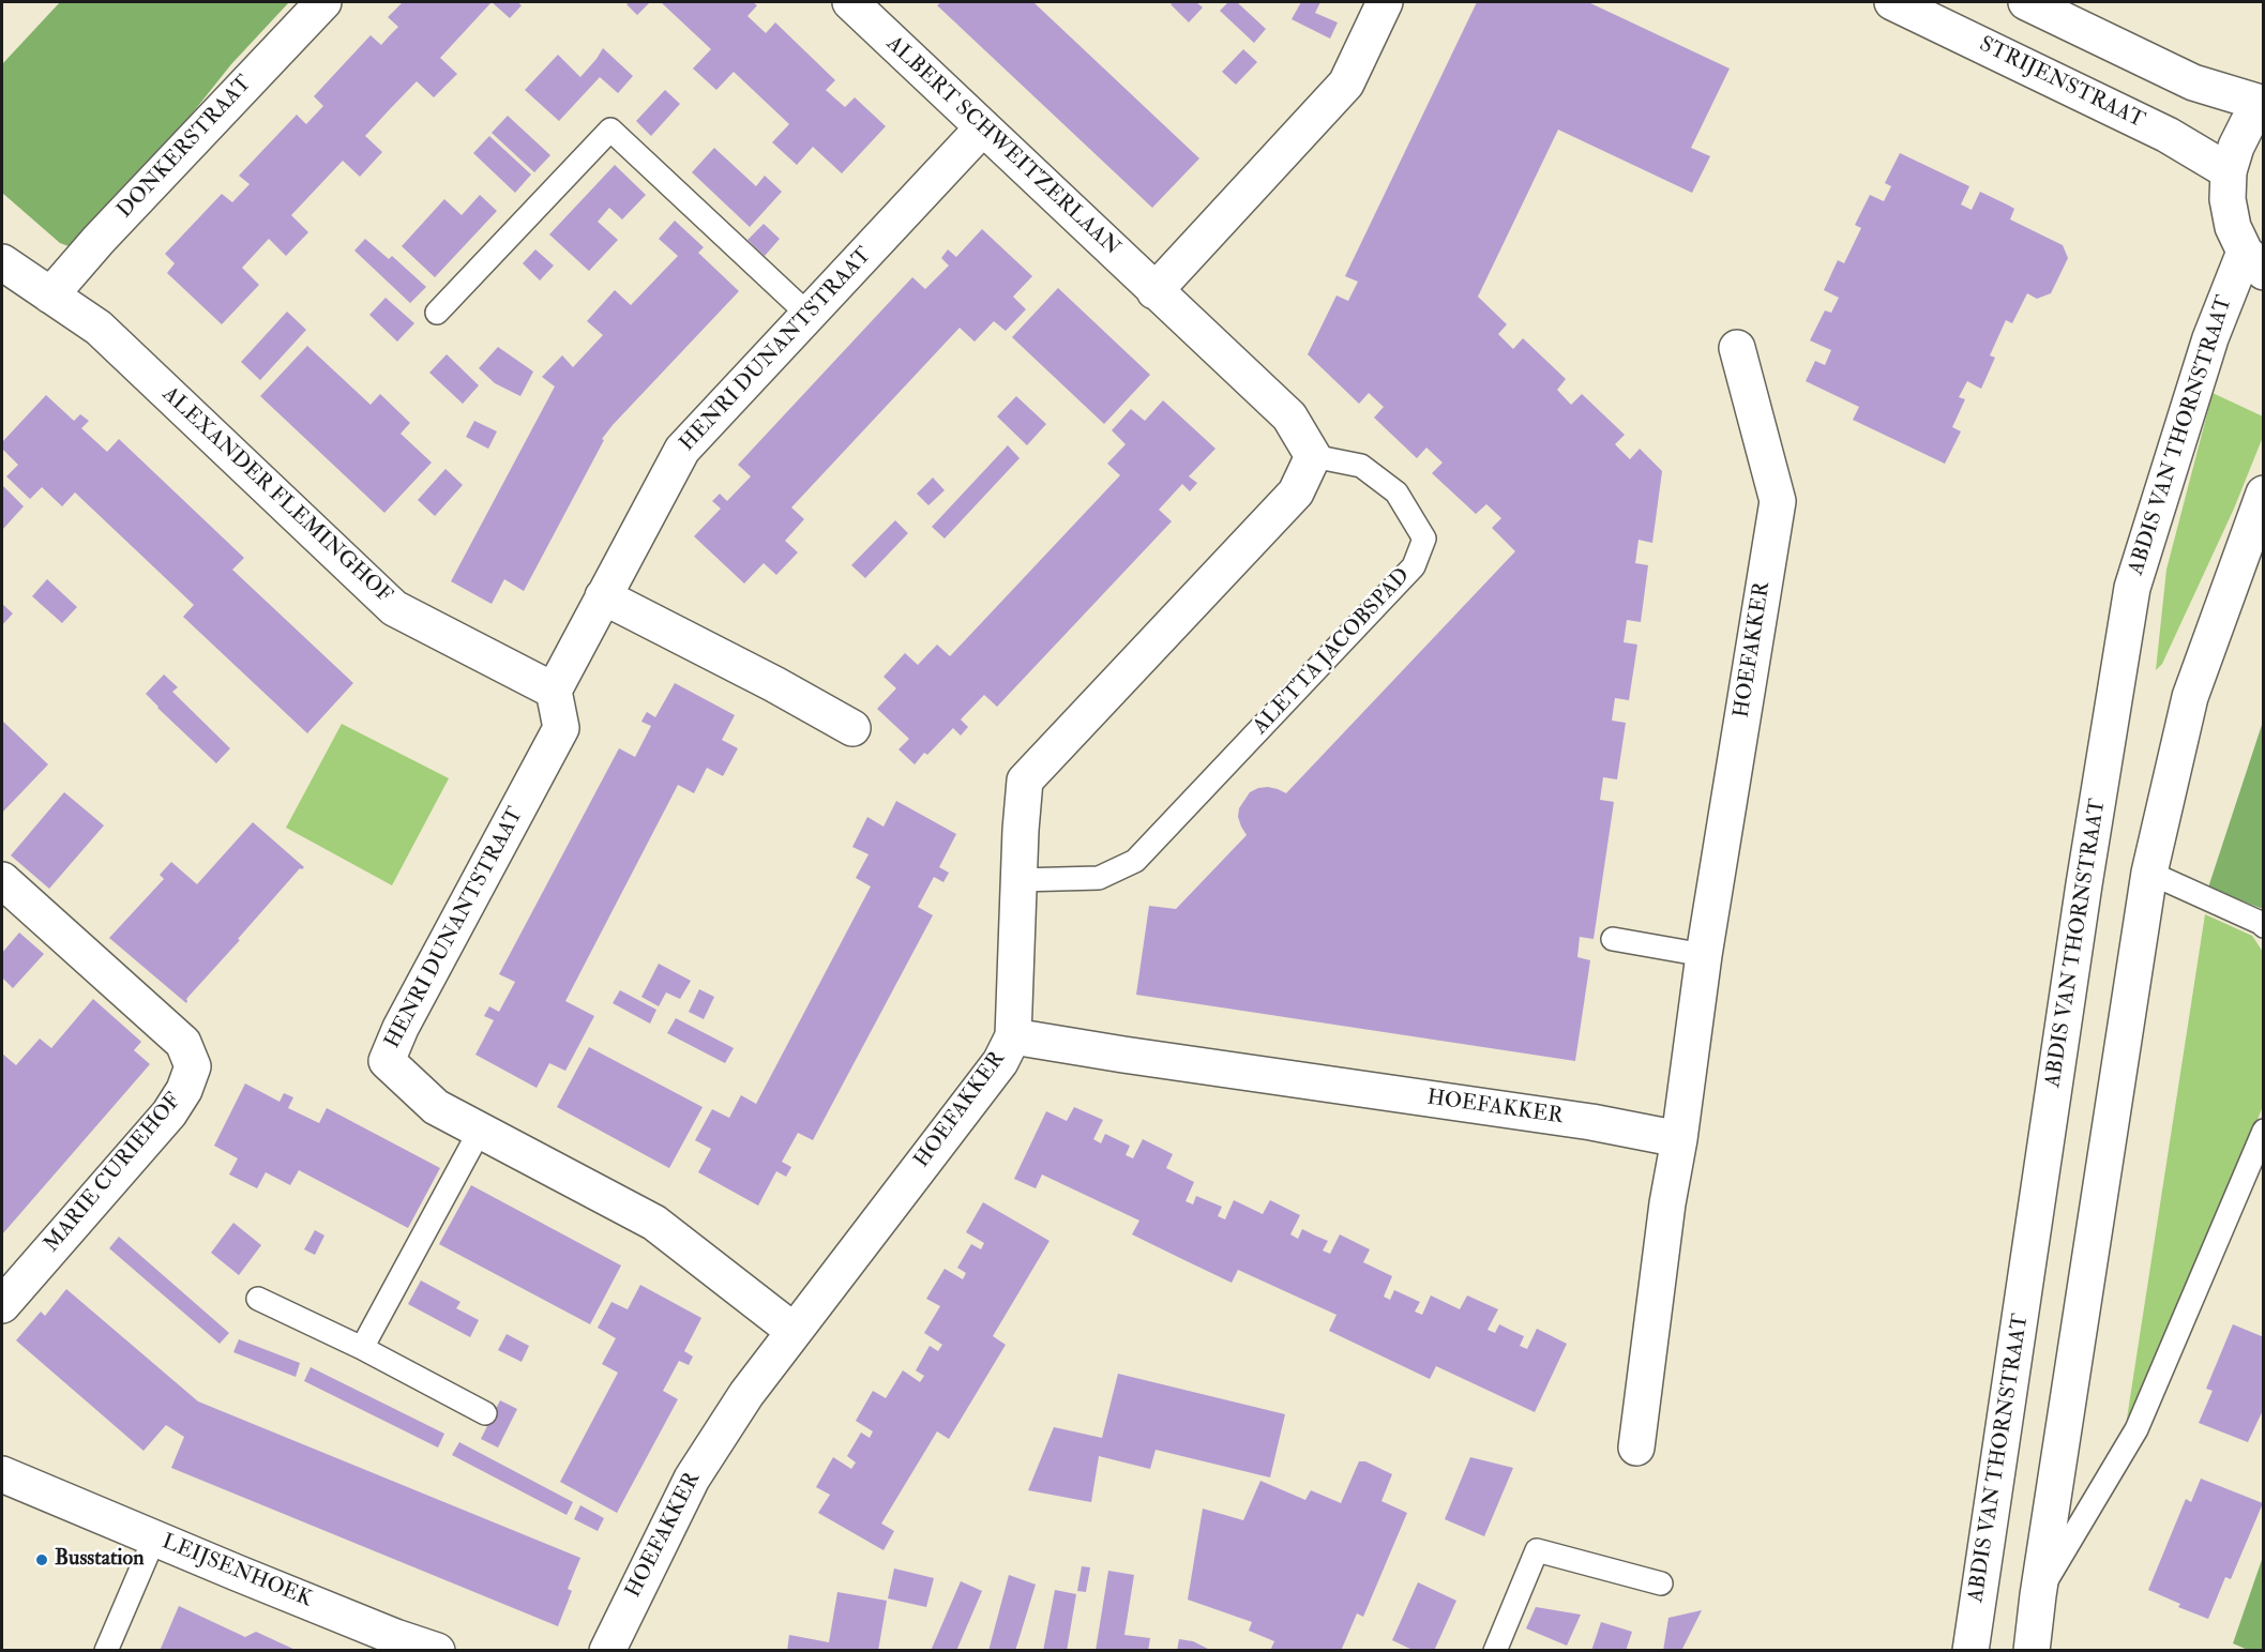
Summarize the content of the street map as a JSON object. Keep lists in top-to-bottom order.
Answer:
{
  "streets": {
    "street": [
      "STRIJENSTRAAT",
      "ALBERT SCHWEITZERLAAN",
      "DONKERSTRAAT",
      "HENRI DUNANTSTRAAT",
      "ABDIS VAN THORNSTRAAT",
      "ALEXANDER FLEMINGHOF",
      "HOEFAKKER",
      "MARIE CURIEHOF",
      "LEIJSENHOEK"
    ],
    "lane": ["ALETTA JACOBSPAD"]
  },
  "crossings": [
    ["ALBERT SCHWEITZERLAAN", "HENRI DUNANTSTRAAT"],
    ["ALBERT SCHWEITZERLAAN", "ALETTA JACOBSPAD"],
    ["DONKERSTRAAT", "ALEXANDER FLEMINGHOF"],
    ["HENRI DUNANTSTRAAT", "ALEXANDER FLEMINGHOF"],
    ["HENRI DUNANTSTRAAT", "HOEFAKKER"]
  ],
  "places": ["Busstation"]
}
